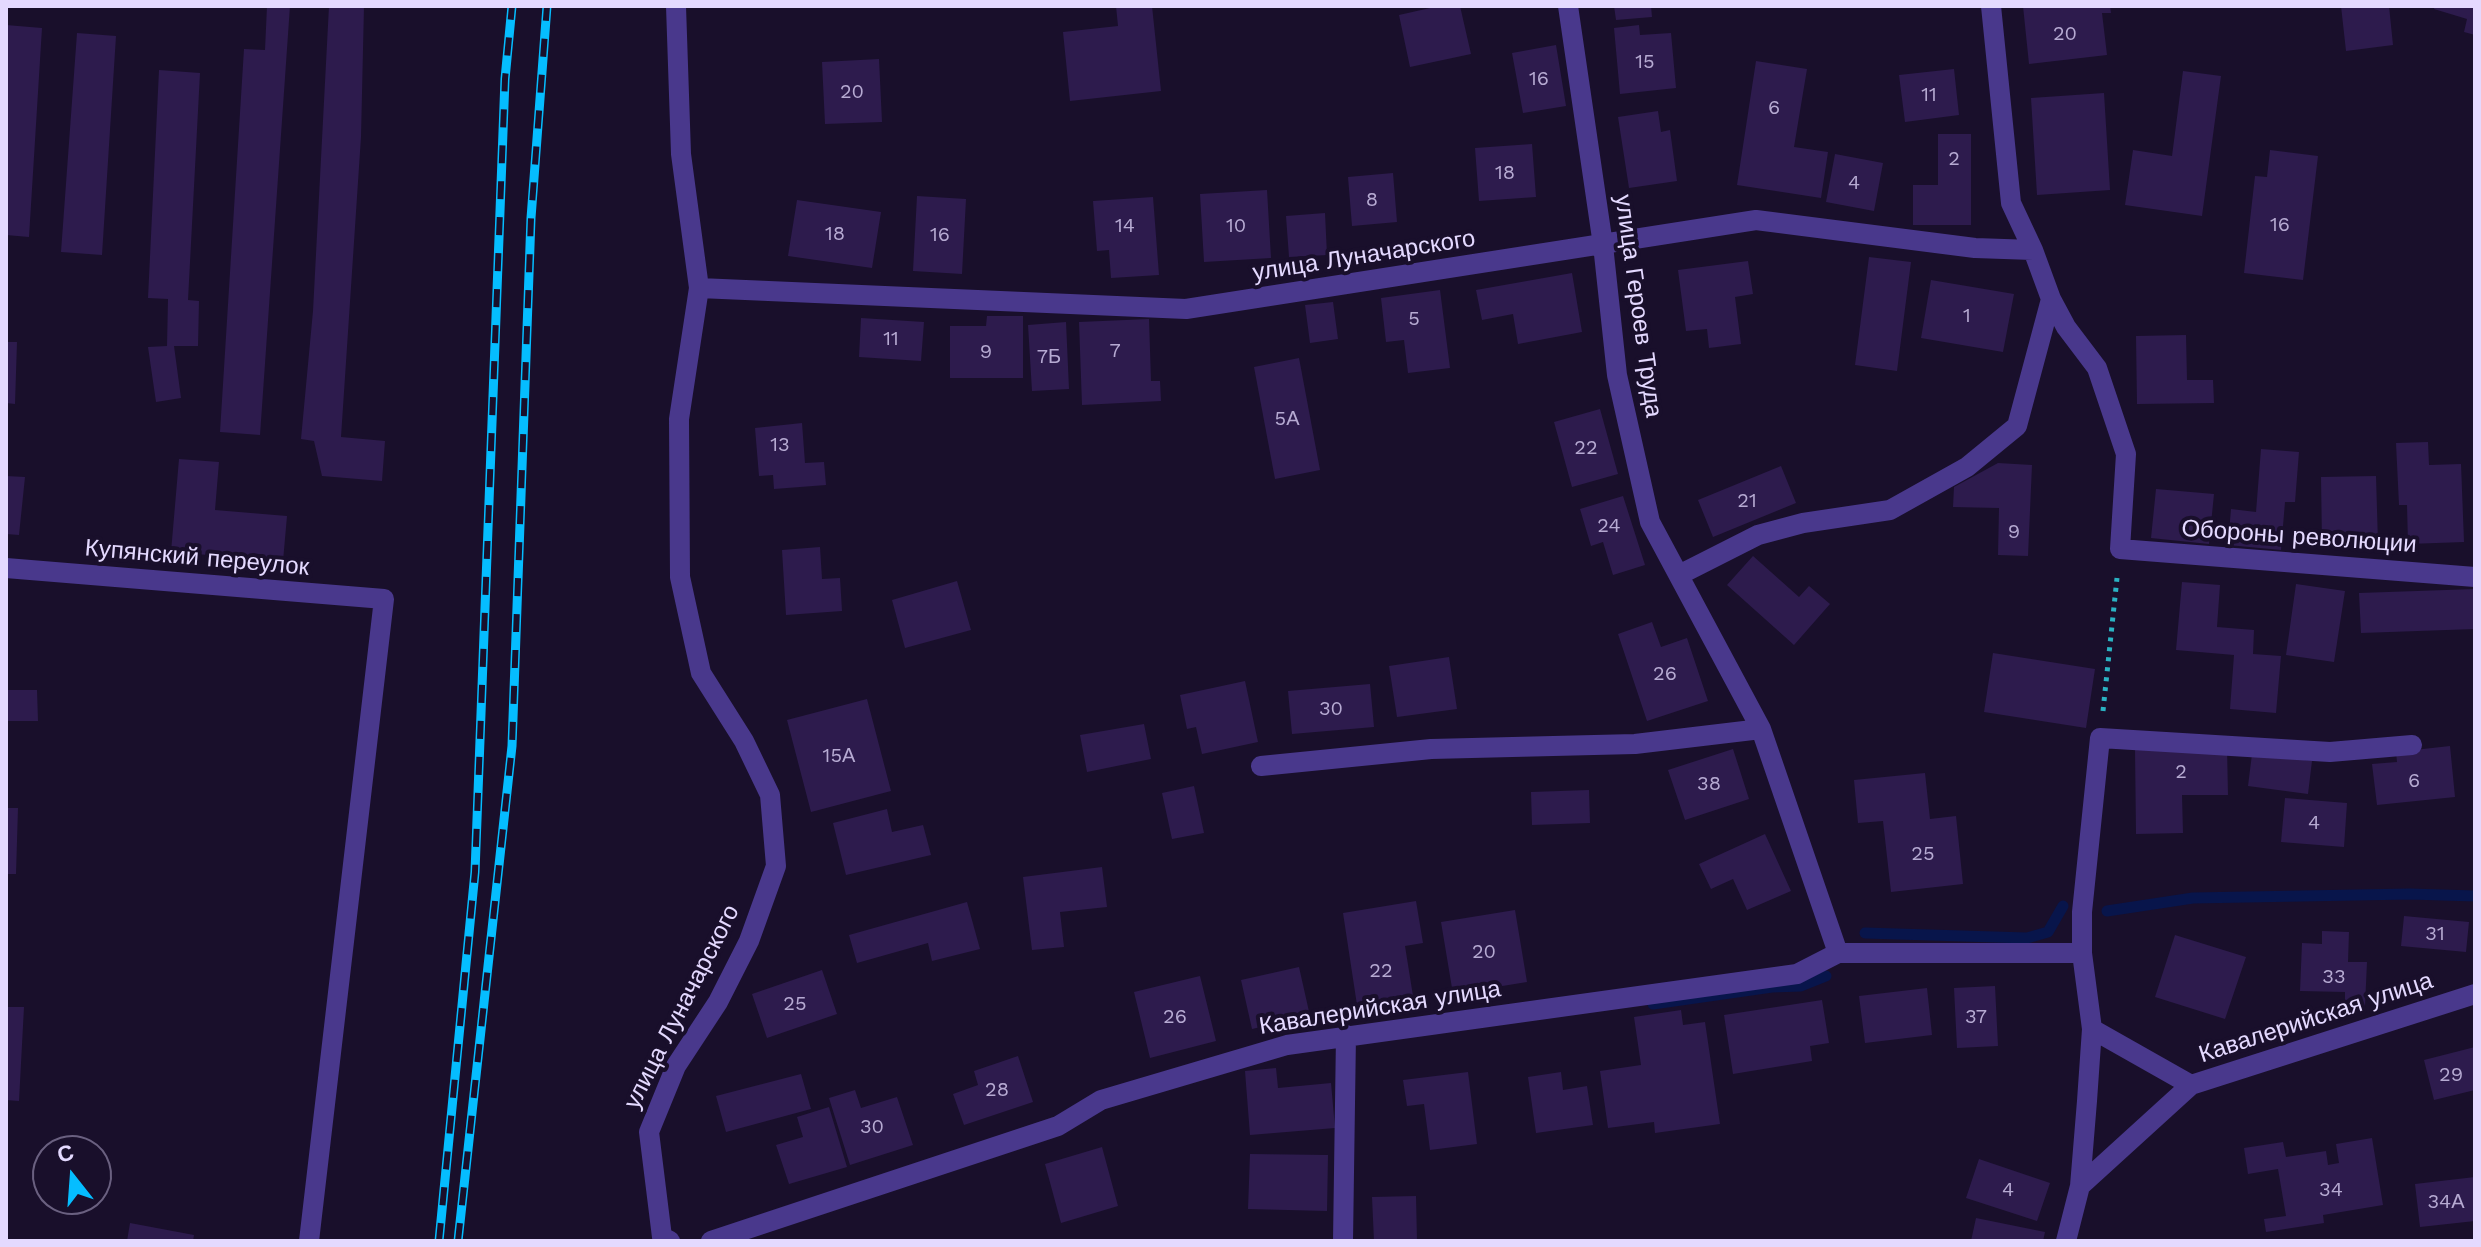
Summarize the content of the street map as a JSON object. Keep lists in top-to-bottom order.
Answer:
{
  "streets": {
    "street": [
      "улица Луначарского",
      "улица Героев Труда",
      "Обороны революции",
      "Купянский переулок",
      "Кавалерийская улица"
    ]
  },
  "crossings": [
    ["улица Луначарского", "улица Героев Труда"],
    ["улица Героев Труда", "Кавалерийская улица"]
  ],
  "house_numbers": [
    "20",
    "15",
    "16",
    "20",
    "11",
    "6",
    "2",
    "18",
    "4",
    "8",
    "16",
    "14",
    "10",
    "18",
    "16",
    "1",
    "5",
    "11",
    "7",
    "9",
    "7Б",
    "5А",
    "13",
    "22",
    "21",
    "24",
    "9",
    "26",
    "30",
    "15А",
    "2",
    "6",
    "38",
    "4",
    "25",
    "31",
    "20",
    "22",
    "33",
    "25",
    "26",
    "37",
    "29",
    "28",
    "30",
    "4",
    "34",
    "34А"
  ],
  "north": "top"
}
